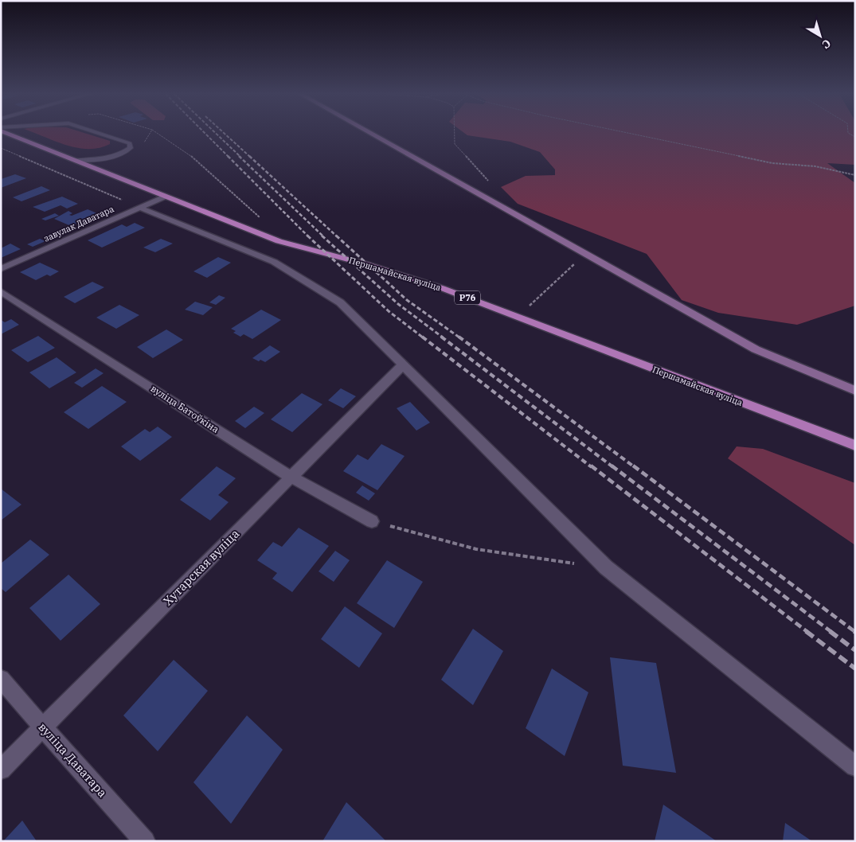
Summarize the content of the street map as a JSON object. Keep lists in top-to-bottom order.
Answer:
{
  "streets": {
    "main road": ["Першамайская вуліца", "Р76"],
    "street": [
      "завулак Даватара",
      "вуліца Батоўкіна",
      "Хутарская вуліца",
      "вуліца Даватара"
    ]
  },
  "crossings": [
    ["завулак Даватара", "Першамайская вуліца"],
    ["вуліца Батоўкіна", "Хутарская вуліца"],
    ["Хутарская вуліца", "вуліца Даватара"]
  ],
  "north": "bottom right"
}
